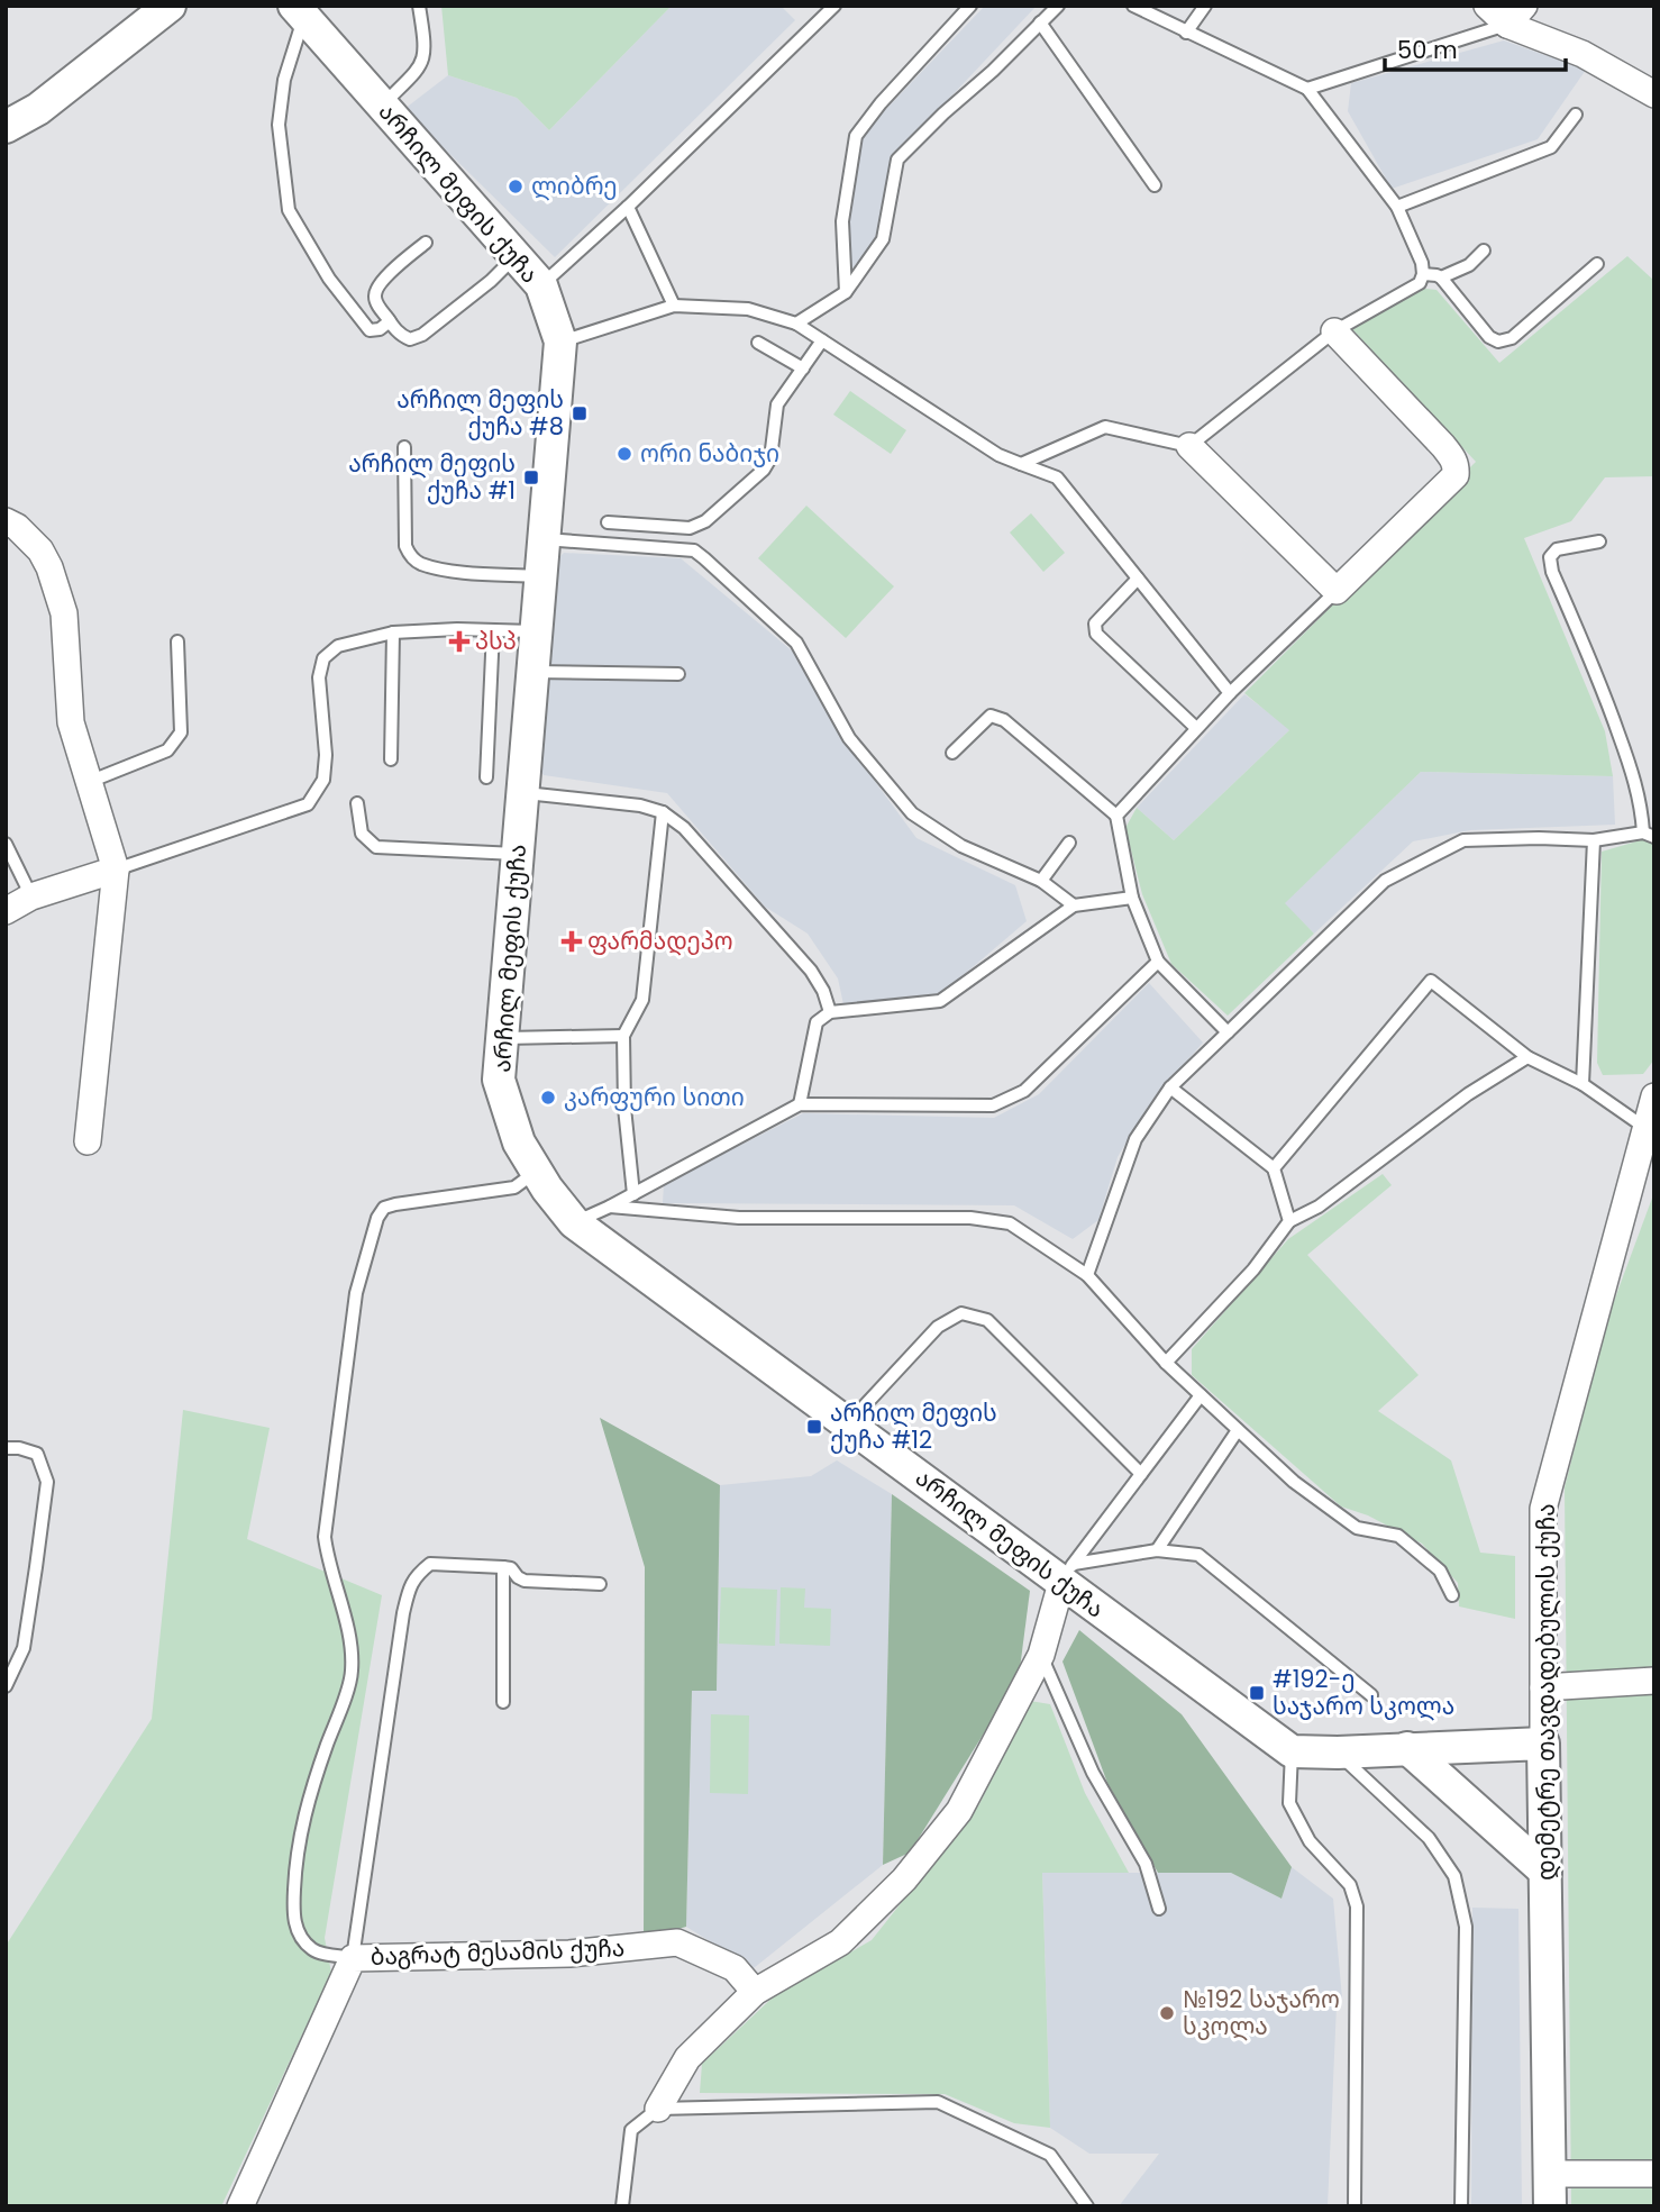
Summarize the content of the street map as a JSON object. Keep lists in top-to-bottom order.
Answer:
{
  "streets": {
    "street": ["არჩილ მეფის ქუჩა", "დემეტრე თავდადებულის ქუჩა", "ბაგრატ მესამის ქუჩა"]
  },
  "places": {
    "other": [
      "ლიბრე",
      "ორი ნაბიჯი",
      "კარფური სითი",
      "№192 საჯარო სკოლა"
    ],
    "transit": [
      "არჩილ მეფის ქუჩა #8",
      "არჩილ მეფის ქუჩა #1",
      "არჩილ მეფის ქუჩა #12",
      "#192-ე საჯარო სკოლა"
    ],
    "health": ["პსპ", "ფარმადეპო"]
  },
  "scale_bar": "50 m"
}
